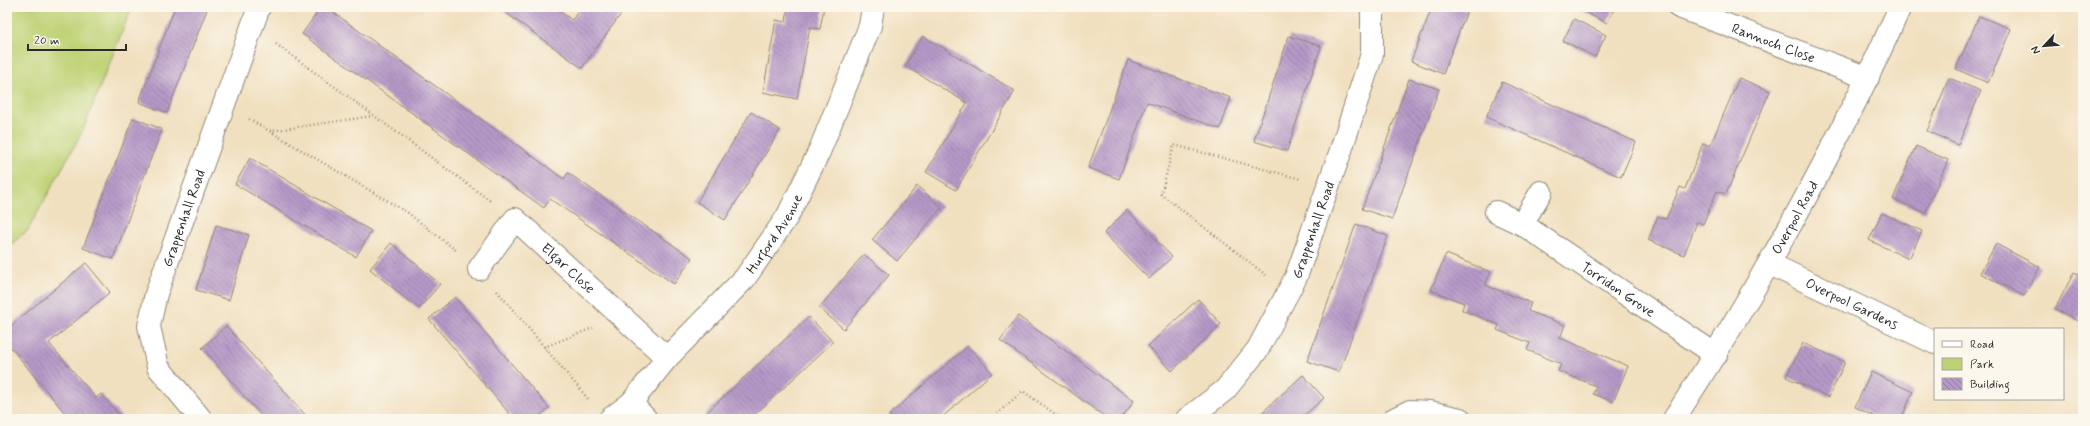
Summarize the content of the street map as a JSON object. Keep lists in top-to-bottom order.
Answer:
{
  "streets": {
    "street": [
      "Rannoch Close",
      "Overpool Road",
      "Grappenhall Road",
      "Hurford Avenue",
      "Elgar Close",
      "Torridon Grove",
      "Overpool Gardens"
    ]
  },
  "crossings": [
    ["Rannoch Close", "Overpool Road"],
    ["Overpool Road", "Torridon Grove"],
    ["Overpool Road", "Overpool Gardens"],
    ["Hurford Avenue", "Elgar Close"]
  ],
  "legend": ["Road", "Park", "Building"],
  "scale_bar": "20 m",
  "north": "bottom left"
}
